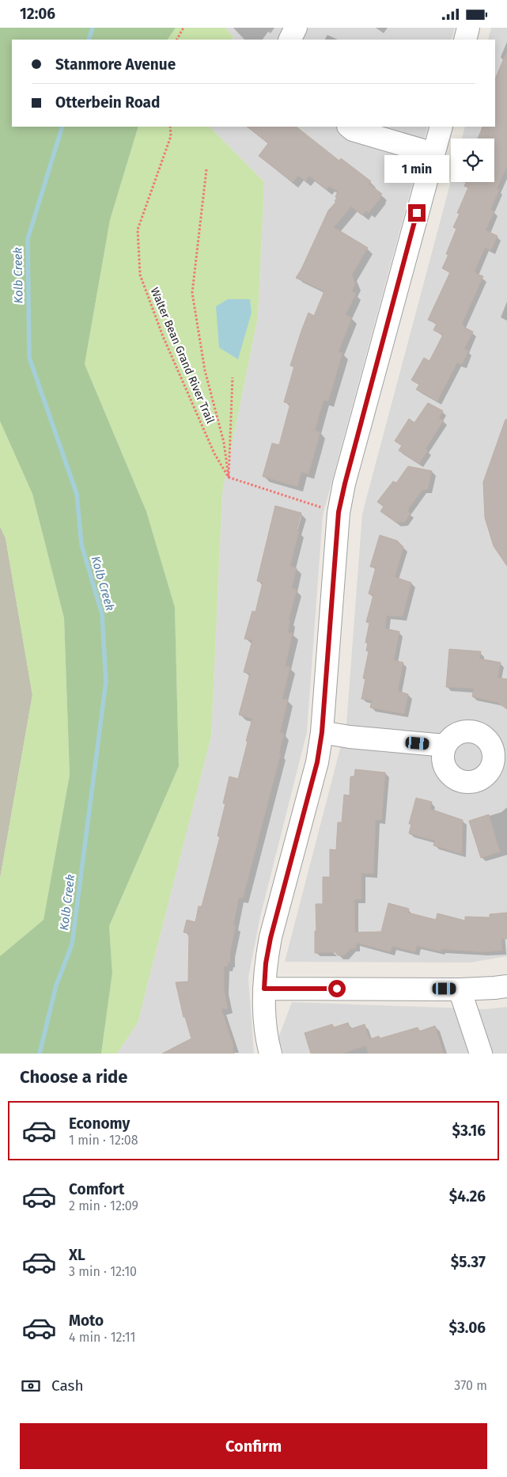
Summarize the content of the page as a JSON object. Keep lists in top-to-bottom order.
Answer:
{
  "streets": {
    "path": ["Walter Bean Grand River Trail"]
  },
  "water": ["Kolb Creek"],
  "page": {
    "status": "12:06",
    "banner": ["Stanmore Avenue", "Otterbein Road"],
    "bubble": "1 min",
    "heading": "Choose a ride",
    "list": [
      {
        "name": "Economy",
        "note": "1 min · 12:08",
        "value": "$3.16"
      },
      {
        "name": "Comfort",
        "note": "2 min · 12:09",
        "value": "$4.26"
      },
      {
        "name": "XL",
        "note": "3 min · 12:10",
        "value": "$5.37"
      },
      {
        "name": "Moto",
        "note": "4 min · 12:11",
        "value": "$3.06"
      }
    ],
    "pay": ["Cash", "370 m"],
    "buttons": "Confirm"
  }
}
